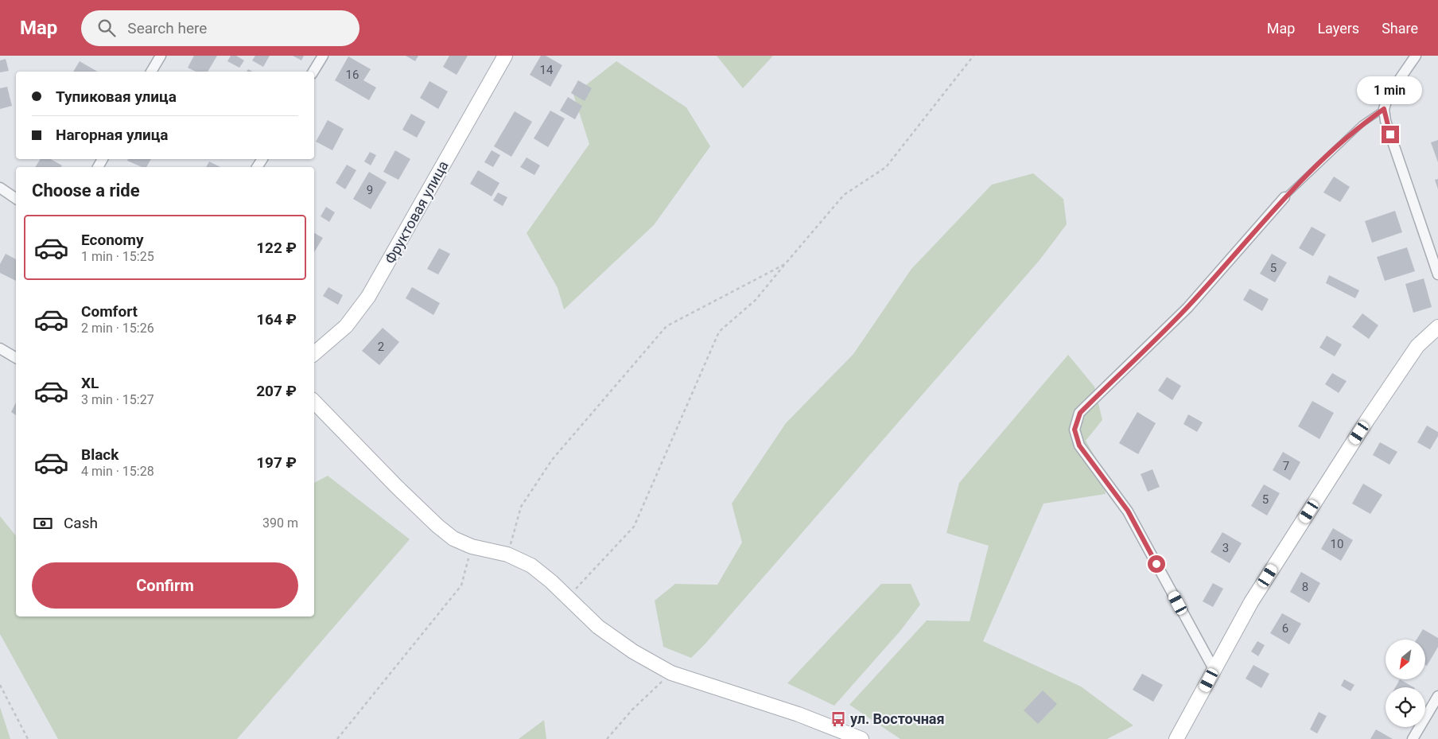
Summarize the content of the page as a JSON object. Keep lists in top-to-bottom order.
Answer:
{
  "streets": {
    "street": ["Фруктовая улица"]
  },
  "places": {
    "bus stop": ["ул. Восточная"]
  },
  "house_numbers": [
    "14",
    "16",
    "9",
    "5",
    "2",
    "7",
    "5",
    "10",
    "3",
    "8",
    "6"
  ],
  "north": "bottom left",
  "page": {
    "header": "Map",
    "search": "Search here",
    "nav": ["Map", "Layers", "Share"],
    "banner": ["Тупиковая улица", "Нагорная улица"],
    "bubble": "1 min",
    "heading": "Choose a ride",
    "list": [
      {
        "name": "Economy",
        "note": "1 min · 15:25",
        "value": "122 ₽"
      },
      {
        "name": "Comfort",
        "note": "2 min · 15:26",
        "value": "164 ₽"
      },
      {
        "name": "XL",
        "note": "3 min · 15:27",
        "value": "207 ₽"
      },
      {
        "name": "Black",
        "note": "4 min · 15:28",
        "value": "197 ₽"
      }
    ],
    "pay": ["Cash", "390 m"],
    "buttons": "Confirm"
  }
}
